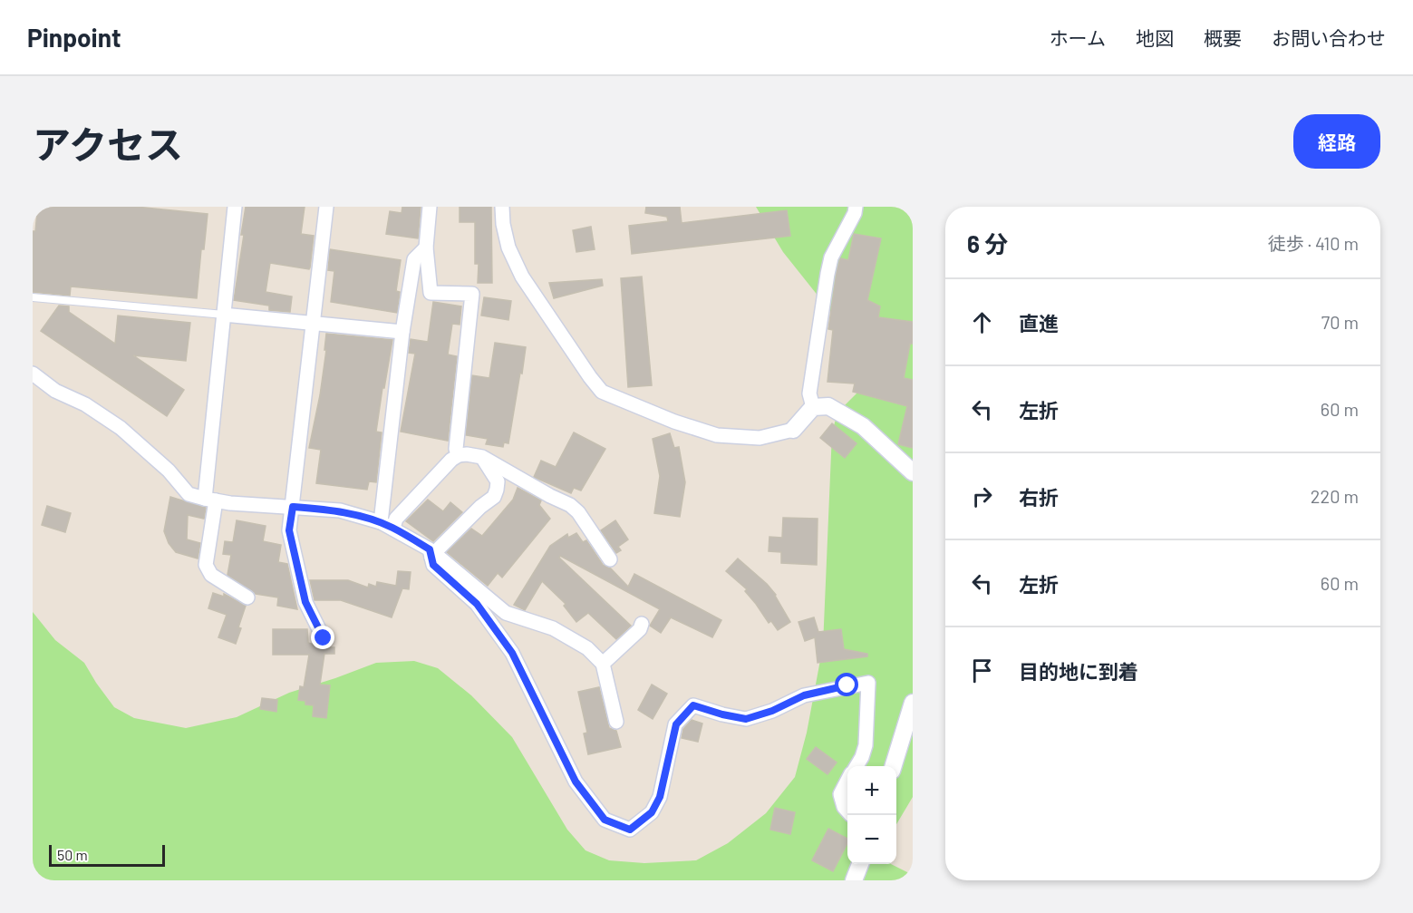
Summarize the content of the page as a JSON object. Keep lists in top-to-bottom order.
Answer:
{
  "scale_bar": "50 m",
  "page": {
    "header": "Pinpoint",
    "nav": [
      "ホーム",
      "地図",
      "概要",
      "お問い合わせ"
    ],
    "title": "アクセス",
    "buttons": "経路",
    "heading": ["6 分", "徒歩 · 410 m"],
    "list": [
      ["直進", "70 m"],
      ["左折", "60 m"],
      ["右折", "220 m"],
      ["左折", "60 m"],
      "目的地に到着"
    ],
    "map_buttons": ["+", "−"],
    "scale": "50 m"
  }
}
